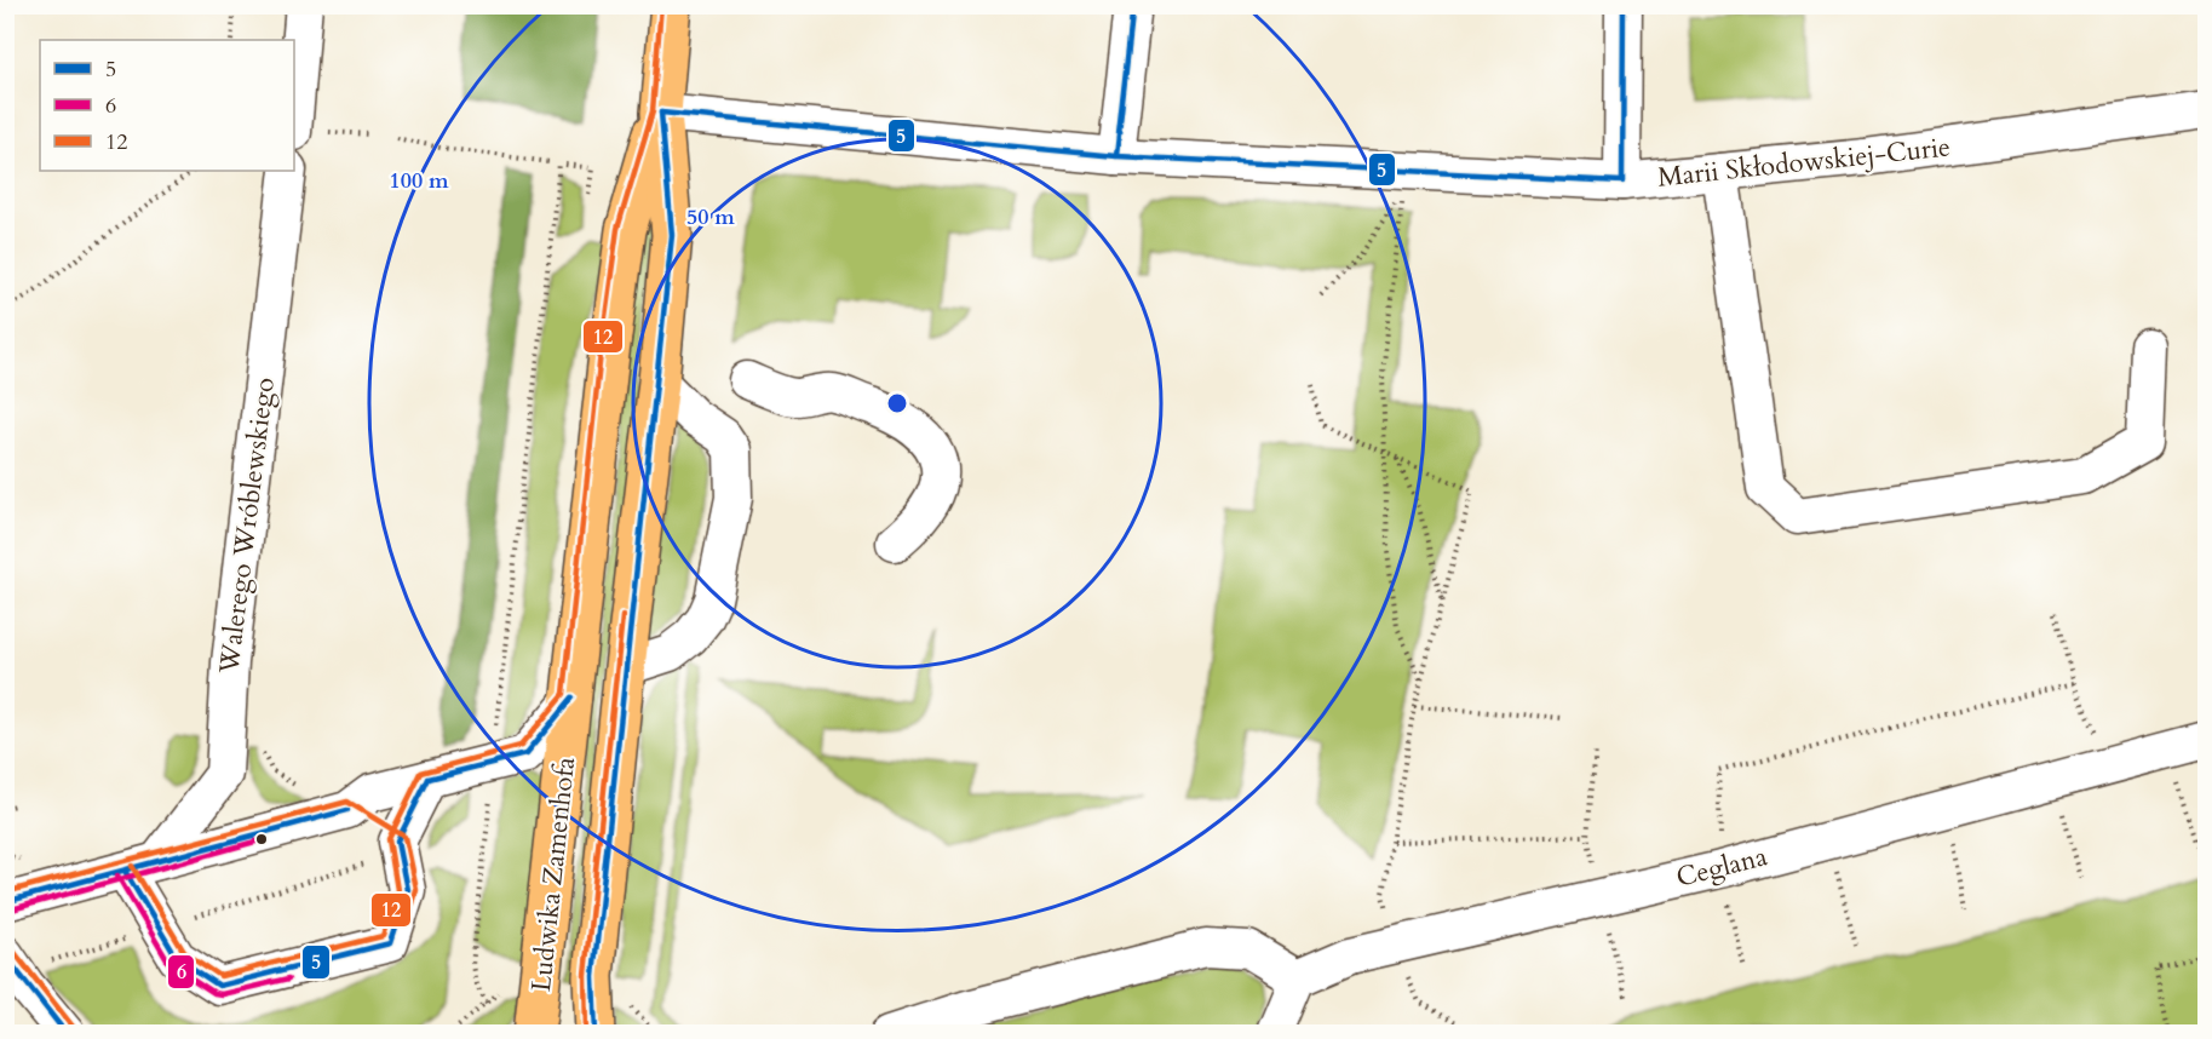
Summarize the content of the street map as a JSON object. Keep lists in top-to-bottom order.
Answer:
{
  "streets": {
    "main road": ["Ludwika Zamenhofa"],
    "street": ["Marii Skłodowskiej-Curie", "Walerego Wróblewskiego", "Ceglana"]
  },
  "crossings": [
    ["Marii Skłodowskiej-Curie", "Ludwika Zamenhofa"]
  ],
  "lines": ["transit line 5", "transit line 12", "transit line 6"],
  "legend": ["5", "6", "12"],
  "rings": ["100 m", "50 m"]
}
